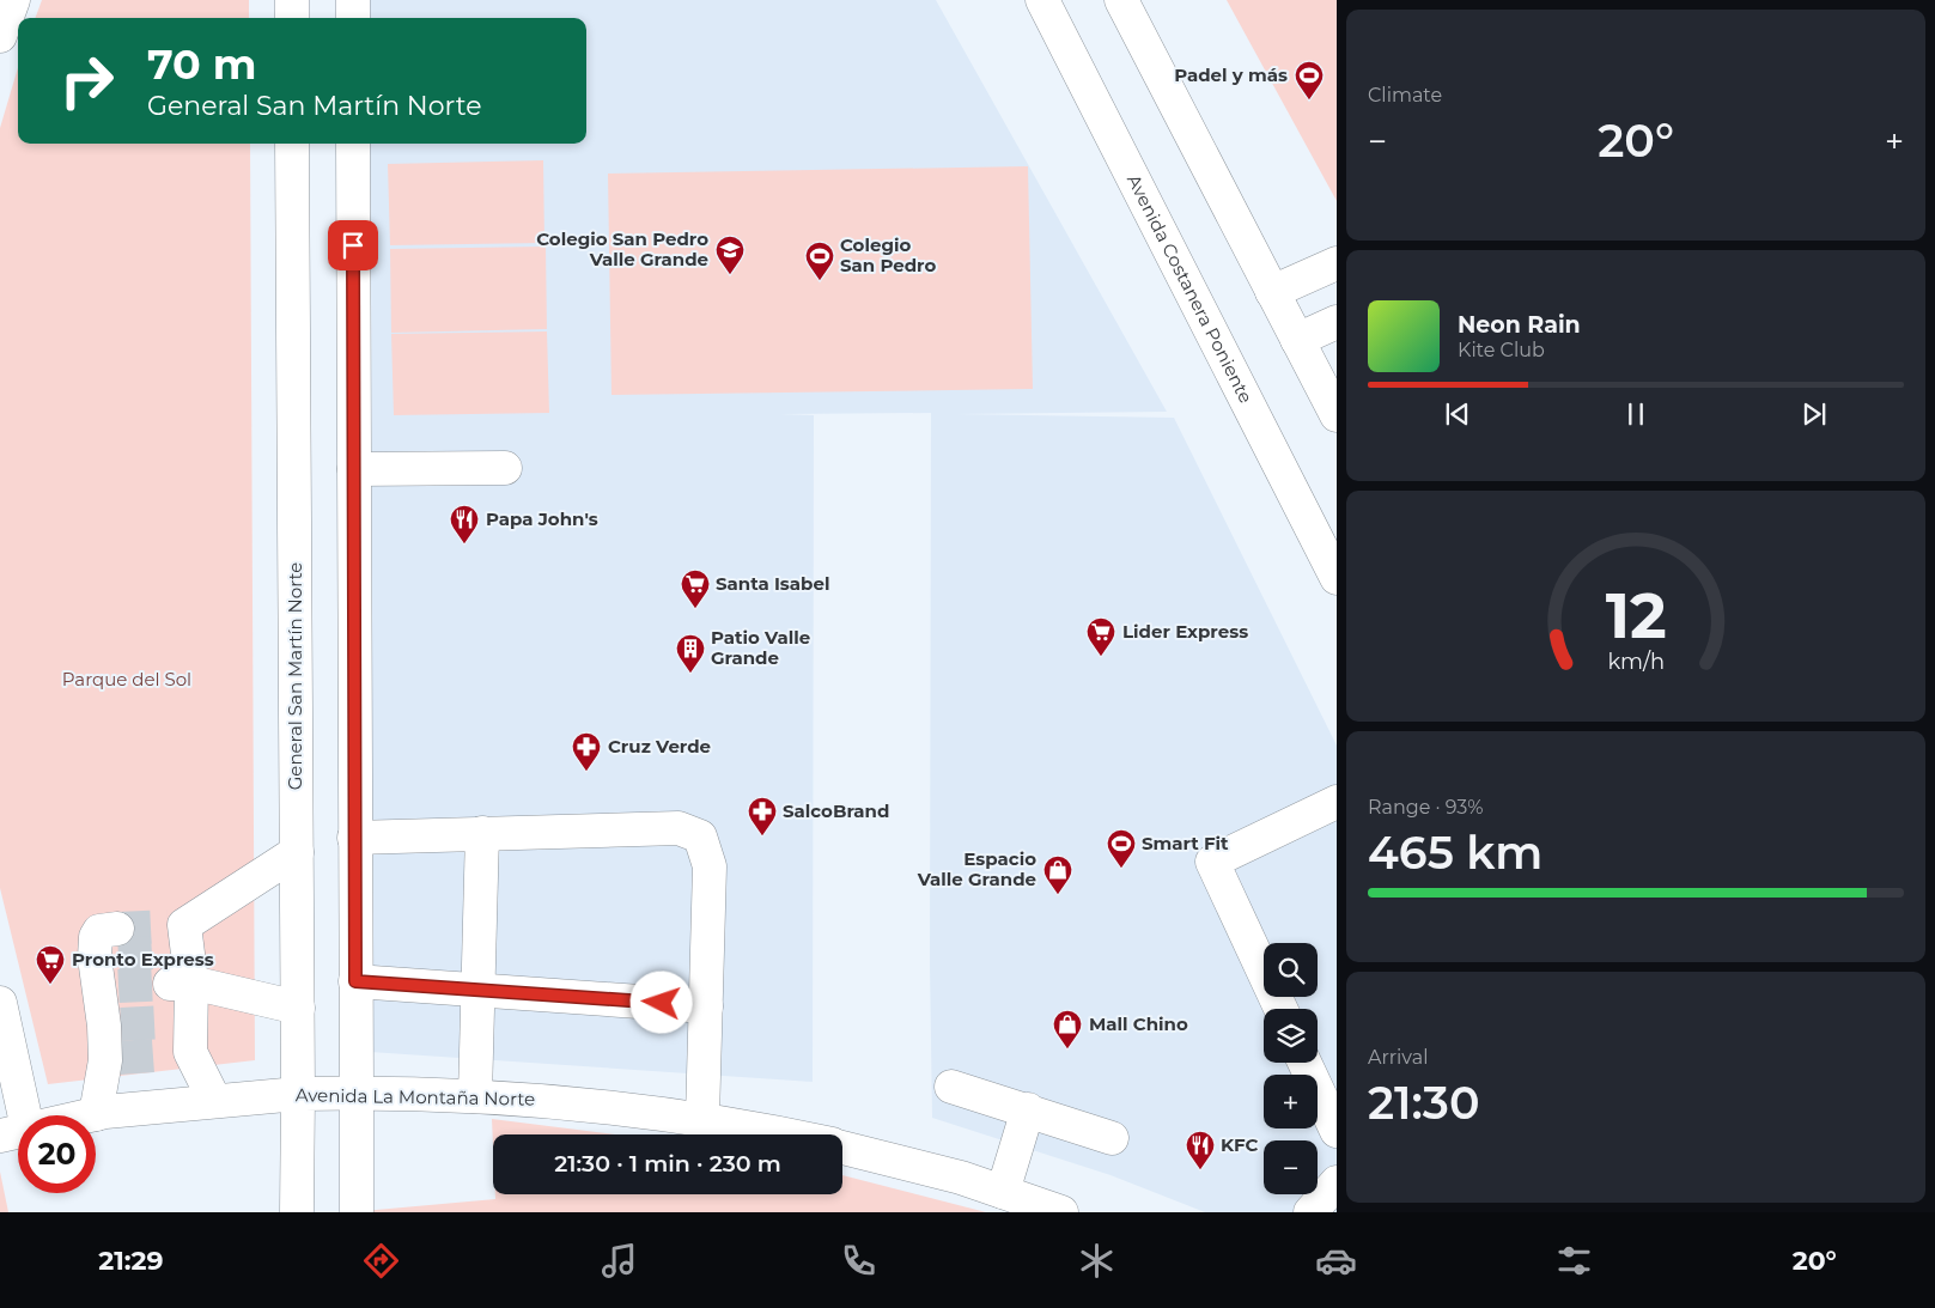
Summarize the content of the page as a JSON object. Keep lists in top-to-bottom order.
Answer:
{
  "streets": {
    "street": ["Avenida Costanera Poniente", "General San Martín Norte", "Avenida La Montaña Norte"]
  },
  "crossings": [
    ["General San Martín Norte", "Avenida La Montaña Norte"]
  ],
  "parks": ["Parque del Sol"],
  "places": {
    "sports": ["Padel y más", "Colegio San Pedro", "Smart Fit"],
    "school or university": ["Colegio San Pedro Valle Grande"],
    "restaurant": ["Papa John's", "KFC"],
    "supermarket": ["Santa Isabel", "Lider Express", "Pronto Express"],
    "building": ["Patio Valle Grande"],
    "pharmacy": ["Cruz Verde", "SalcoBrand"],
    "shop": ["Espacio Valle Grande", "Mall Chino"]
  },
  "page": {
    "tile": [
      "Climate",
      ["Range · 93%", "465 km"],
      ["Arrival", "21:30"]
    ],
    "turn": ["70 m", "General San Martín Norte"],
    "heat": ["−", "20°", "+"],
    "song": ["Neon Rain", "Kite Club"],
    "map_buttons": ["+", "−"],
    "limit": "20",
    "trip": "21:30 · 1 min · 230 m",
    "tabs": ["21:29", "20°"],
    "gauge": ["12", "km/h"]
  }
}
